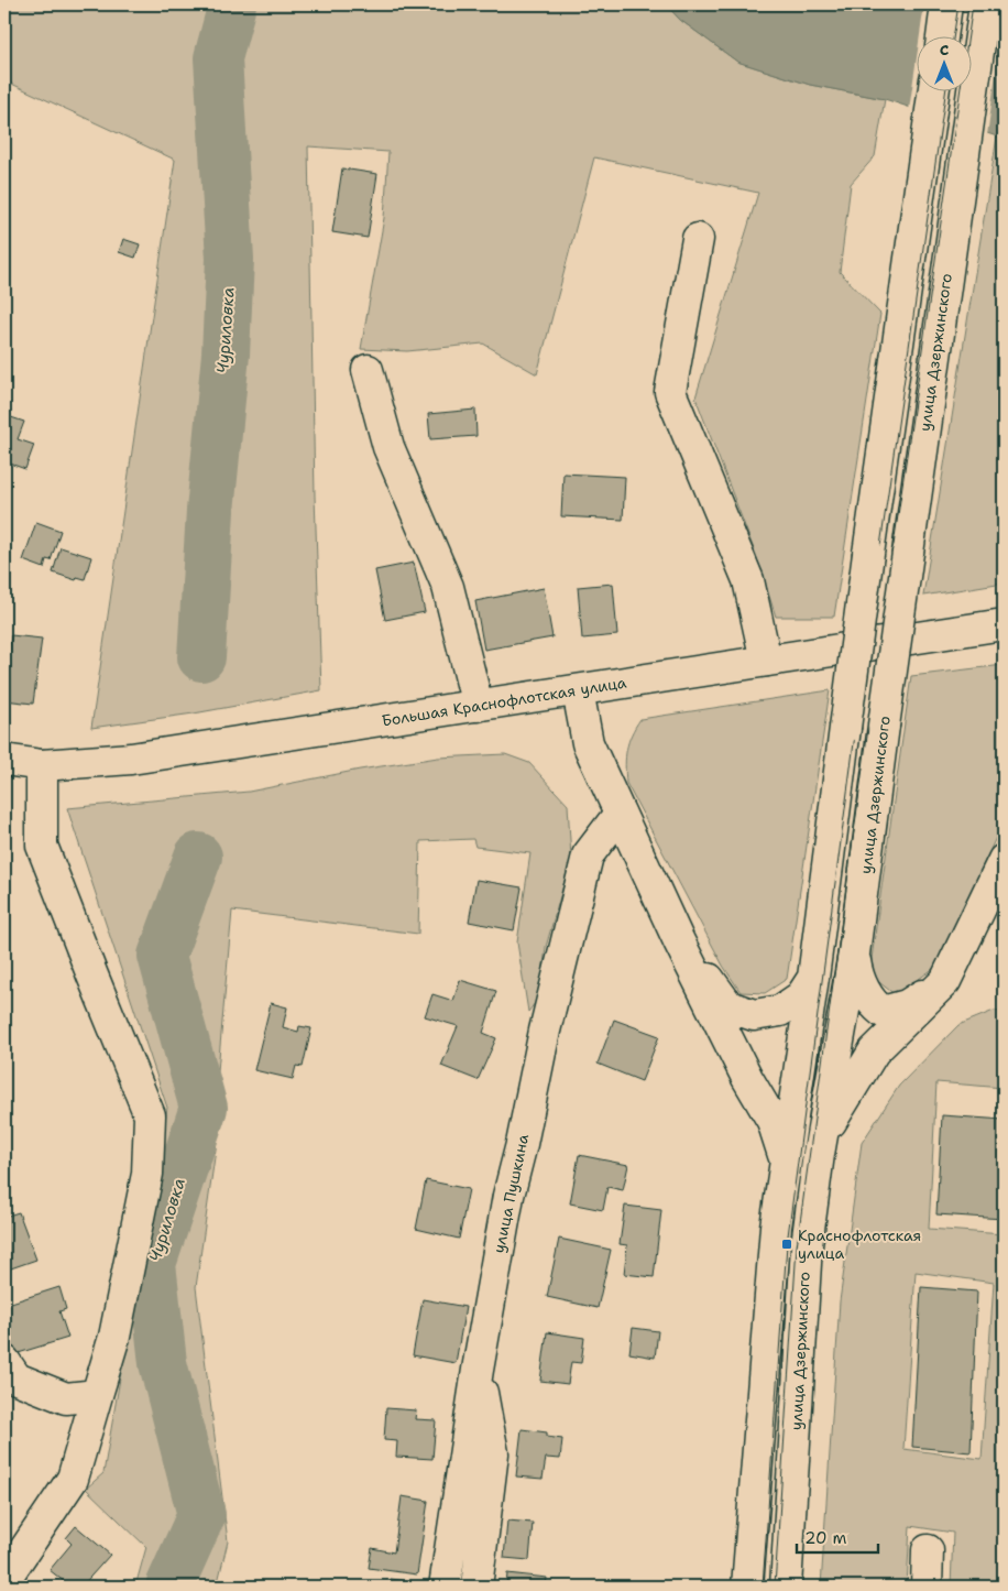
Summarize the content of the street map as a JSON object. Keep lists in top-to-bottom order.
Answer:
{
  "streets": {
    "main road": ["улица Дзержинского", "Большая Краснофлотская улица", "улица Пушкина"]
  },
  "water": ["Чуриловка"],
  "places": {
    "transit": ["Краснофлотская улица"]
  },
  "scale_bar": "20 m",
  "north": "top"
}
